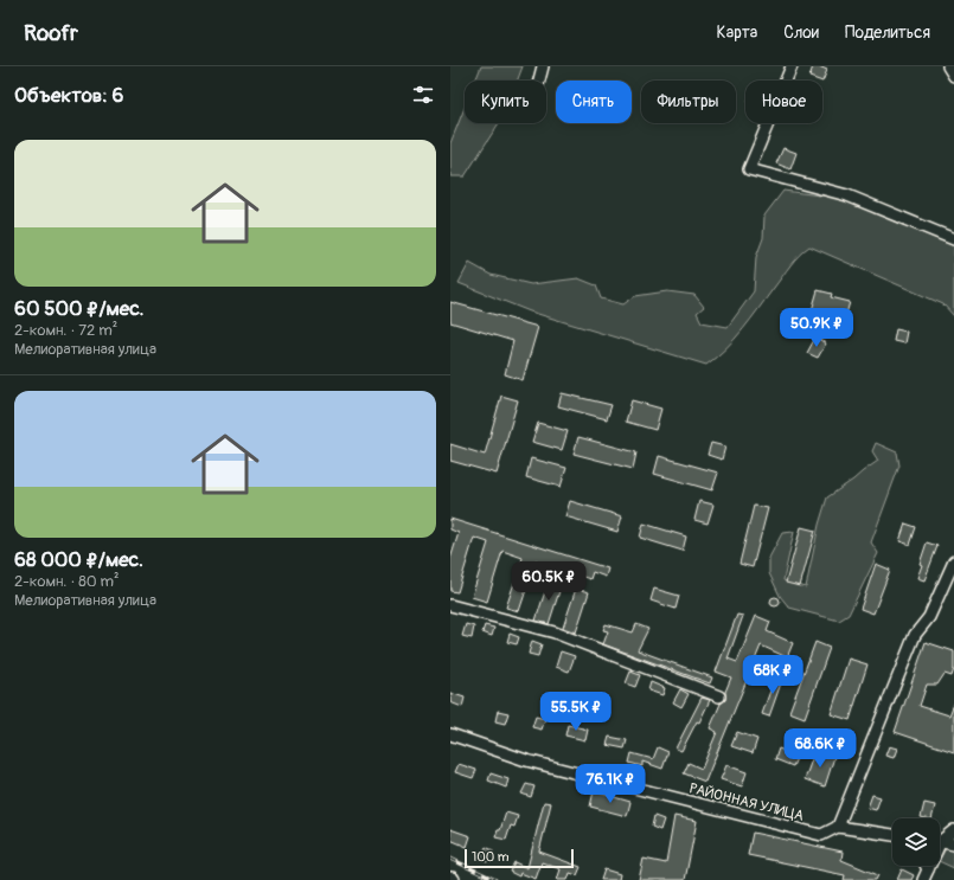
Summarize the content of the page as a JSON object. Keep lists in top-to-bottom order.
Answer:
{
  "streets": {
    "street": ["РАЙОННАЯ УЛИЦА"]
  },
  "scale_bar": "100 m",
  "page": {
    "header": "Roofr",
    "nav": ["Карта", "Слои", "Поделиться"],
    "heading": "Объектов: 6",
    "chip": [
      "Купить",
      "Снять",
      "Фильтры",
      "Новое"
    ],
    "list": [
      {
        "name": "60 500 ₽/мес.",
        "note": "2-комн. · 72 m² · Мелиоративная улица"
      },
      {
        "name": "68 000 ₽/мес.",
        "note": "2-комн. · 80 m² · Мелиоративная улица"
      }
    ],
    "price": [
      "50.9K ₽",
      "60.5K ₽",
      "68K ₽",
      "55.5K ₽",
      "68.6K ₽",
      "76.1K ₽"
    ],
    "scale": "100 m"
  }
}
